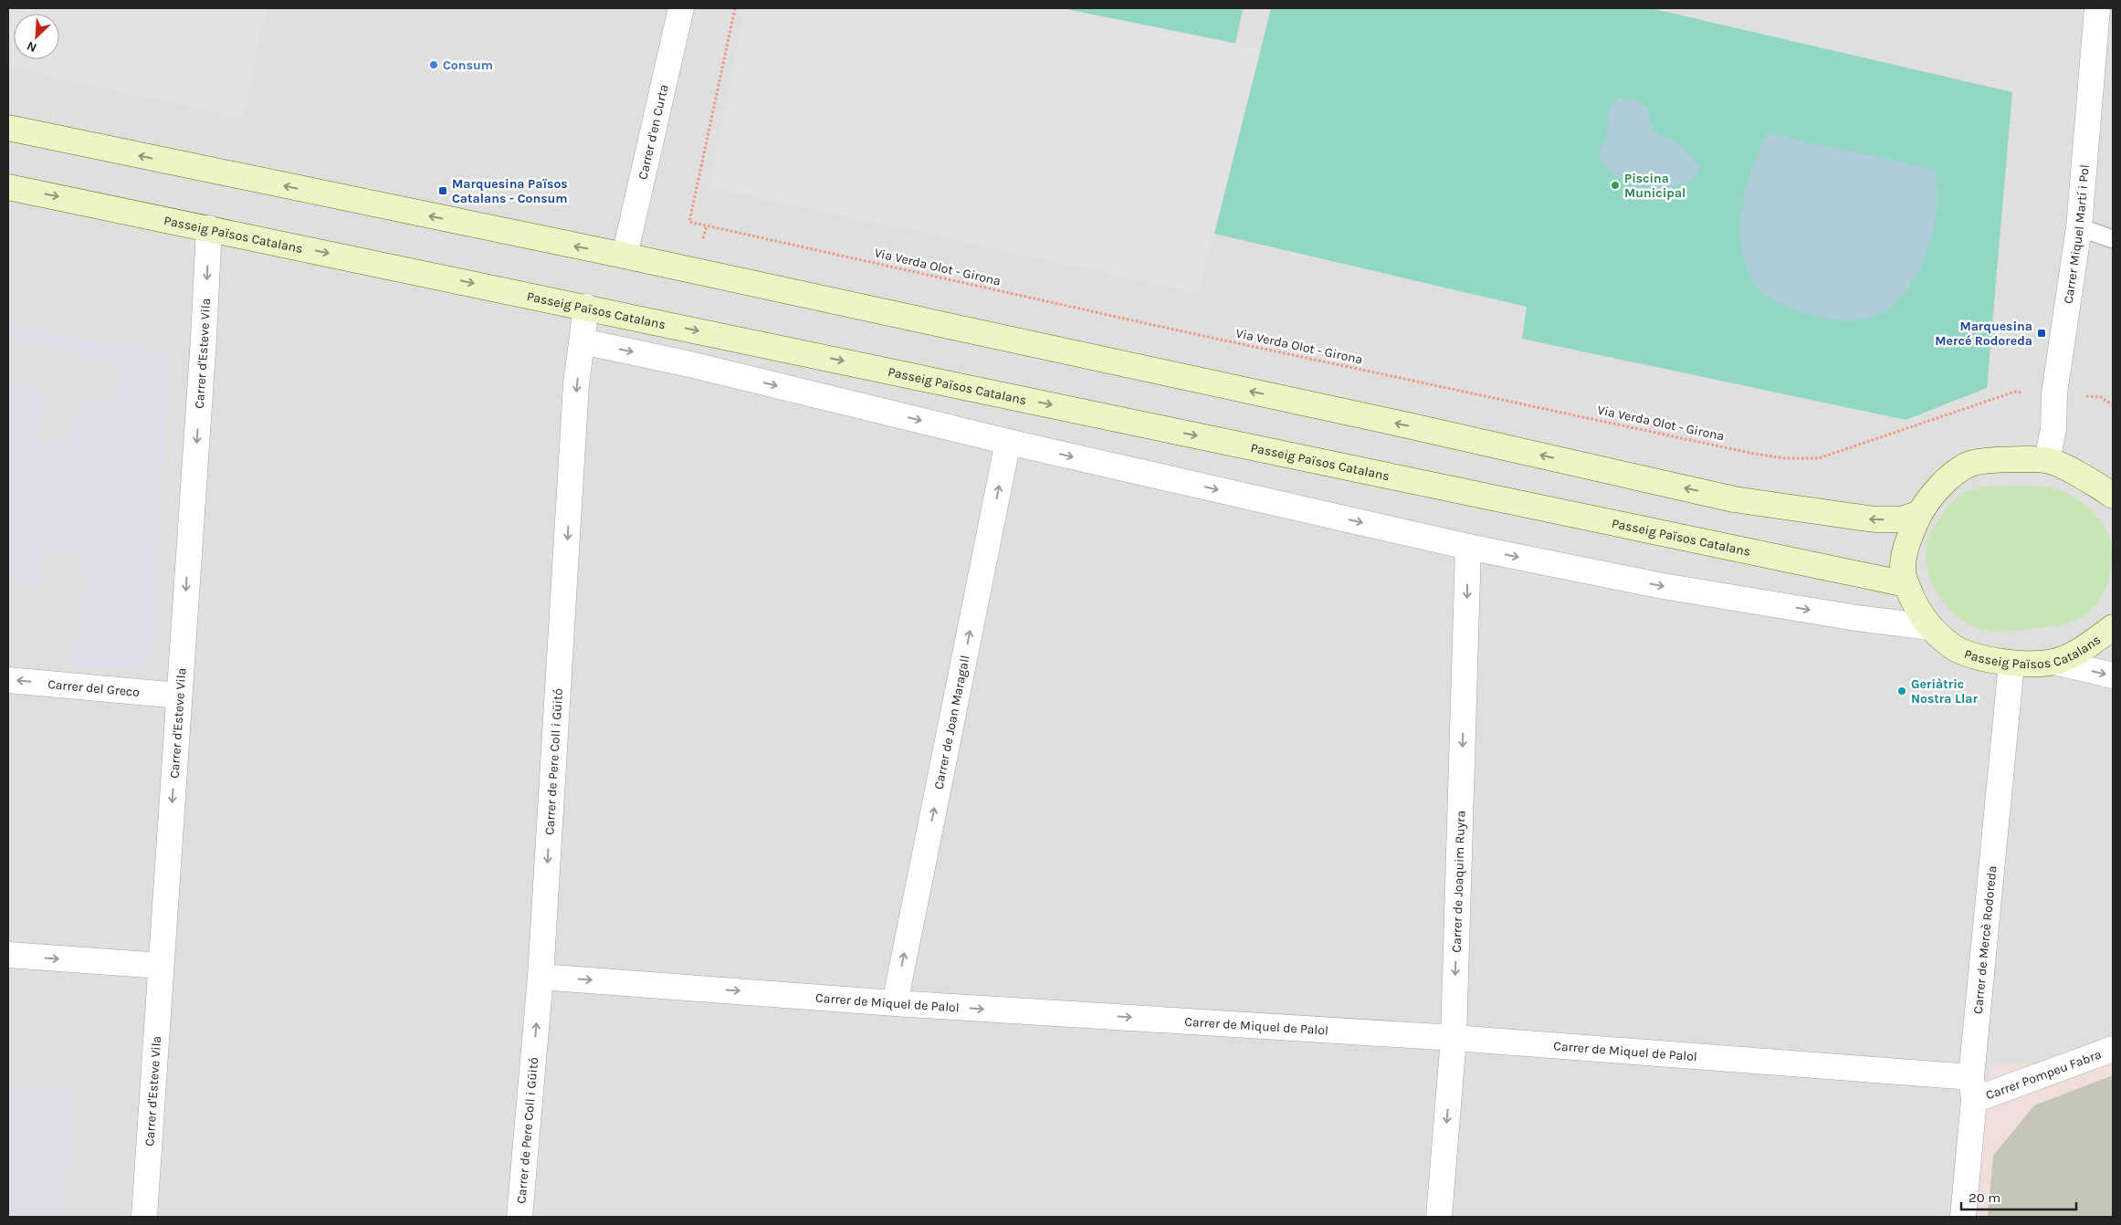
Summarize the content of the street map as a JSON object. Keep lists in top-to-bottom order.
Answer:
{
  "streets": {
    "main road": ["Passeig Països Catalans"],
    "street": [
      "Carrer d'en Curta",
      "Carrer Miquel Martí i Pol",
      "Carrer d'Esteve Vila",
      "Carrer del Greco",
      "Carrer de Joan Maragall",
      "Carrer de Pere Coll i Güitó",
      "Carrer de Joaquim Ruyra",
      "Carrer de Mercè Rodoreda",
      "Carrer de Miquel de Palol",
      "Carrer Pompeu Fabra"
    ],
    "path": ["Via Verda Olot - Girona"]
  },
  "crossings": [
    ["Passeig Països Catalans", "Carrer Miquel Martí i Pol"],
    ["Passeig Països Catalans", "Carrer d'Esteve Vila"],
    ["Passeig Països Catalans", "Carrer de Pere Coll i Güitó"],
    ["Passeig Països Catalans", "Carrer de Mercè Rodoreda"],
    ["Carrer Miquel Martí i Pol", "Via Verda Olot - Girona"],
    ["Carrer d'Esteve Vila", "Carrer del Greco"],
    ["Carrer de Joan Maragall", "Carrer de Miquel de Palol"],
    ["Carrer de Pere Coll i Güitó", "Carrer de Miquel de Palol"],
    ["Carrer de Joaquim Ruyra", "Carrer de Miquel de Palol"],
    ["Carrer de Mercè Rodoreda", "Carrer de Miquel de Palol"],
    ["Carrer de Mercè Rodoreda", "Carrer Pompeu Fabra"],
    ["Carrer de Miquel de Palol", "Carrer Pompeu Fabra"]
  ],
  "one_way": [
    "Carrer d'Esteve Vila",
    "Carrer del Greco",
    "Carrer de Joan Maragall",
    "Carrer de Joaquim Ruyra",
    "Carrer de Miquel de Palol"
  ],
  "places": {
    "other": ["Consum", "Piscina Municipal", "Geriàtric Nostra Llar"],
    "transit": ["Marquesina Països Catalans - Consum", "Marquesina Mercé Rodoreda"]
  },
  "scale_bar": "20 m",
  "north": "bottom left"
}
